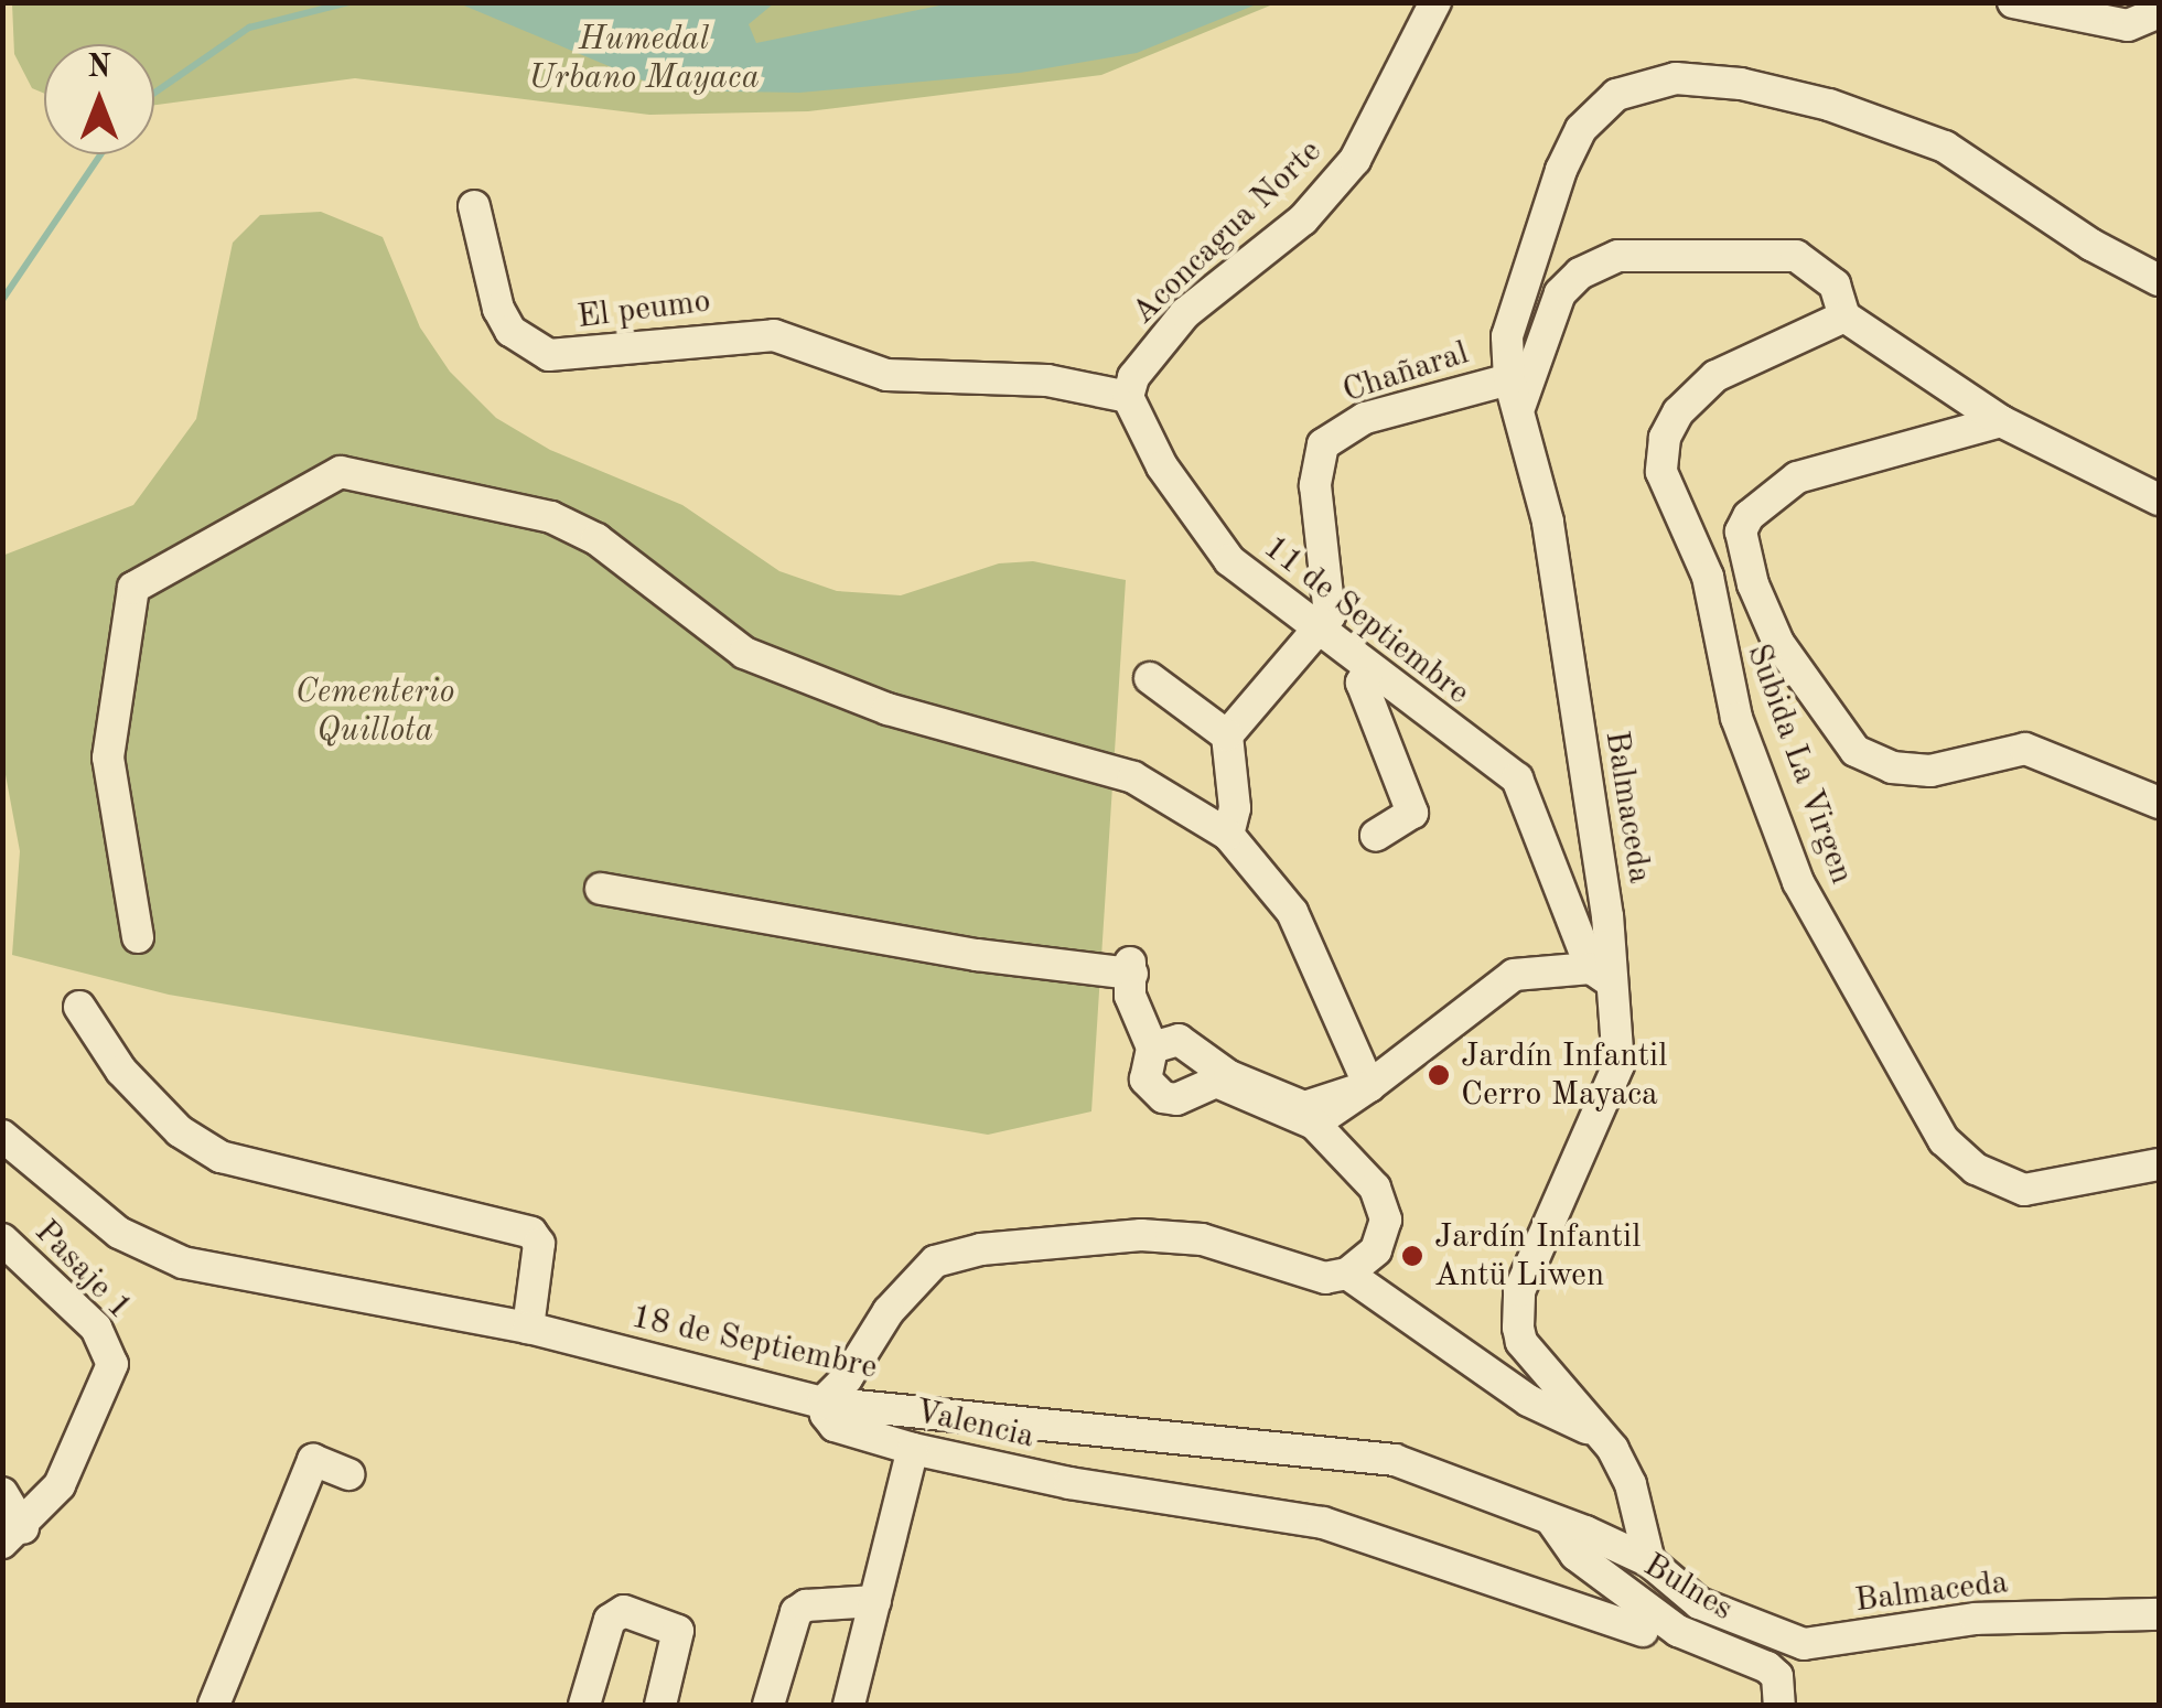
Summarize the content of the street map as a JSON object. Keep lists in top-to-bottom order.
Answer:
{
  "streets": {
    "street": [
      "Aconcagua Norte",
      "El peumo",
      "Chañaral",
      "11 de Septiembre",
      "Subida La Virgen",
      "Balmaceda",
      "Pasaje 1",
      "18 de Septiembre",
      "Valencia",
      "Bulnes"
    ]
  },
  "crossings": [
    ["Aconcagua Norte", "El peumo"],
    ["Aconcagua Norte", "11 de Septiembre"],
    ["El peumo", "11 de Septiembre"],
    ["Chañaral", "11 de Septiembre"],
    ["Chañaral", "Balmaceda"],
    ["11 de Septiembre", "Balmaceda"],
    ["Balmaceda", "18 de Septiembre"],
    ["18 de Septiembre", "Valencia"],
    ["18 de Septiembre", "Bulnes"]
  ],
  "parks": ["Humedal Urbano Mayaca", "Cementerio Quillota"],
  "places": ["Jardín Infantil Cerro Mayaca", "Jardín Infantil Antü Liwen"],
  "north": "top"
}
